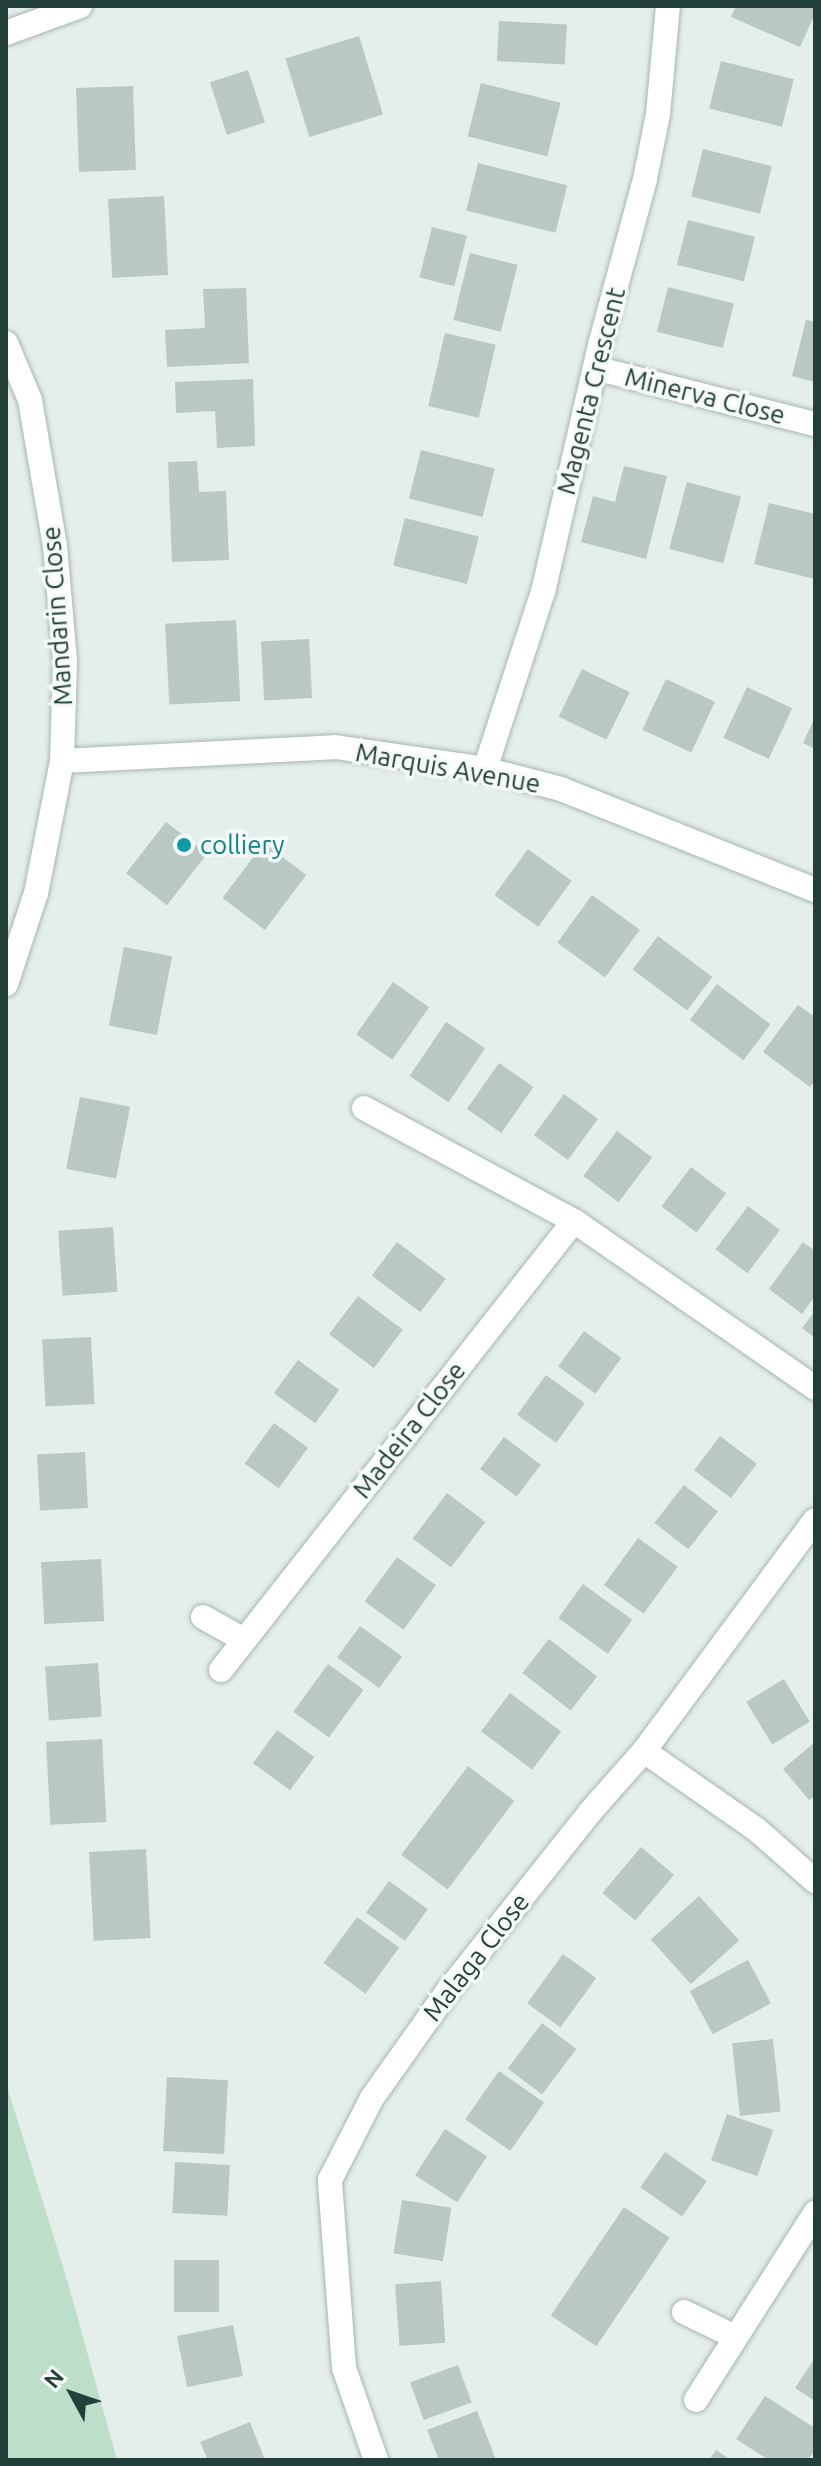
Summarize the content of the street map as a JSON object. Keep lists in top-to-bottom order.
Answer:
{
  "streets": {
    "street": [
      "Magenta Crescent",
      "Minerva Close",
      "Mandarin Close",
      "Marquis Avenue",
      "Madeira Close",
      "Malaga Close"
    ]
  },
  "crossings": [
    ["Magenta Crescent", "Minerva Close"],
    ["Magenta Crescent", "Marquis Avenue"],
    ["Mandarin Close", "Marquis Avenue"]
  ],
  "places": ["colliery"],
  "north": "top left"
}
